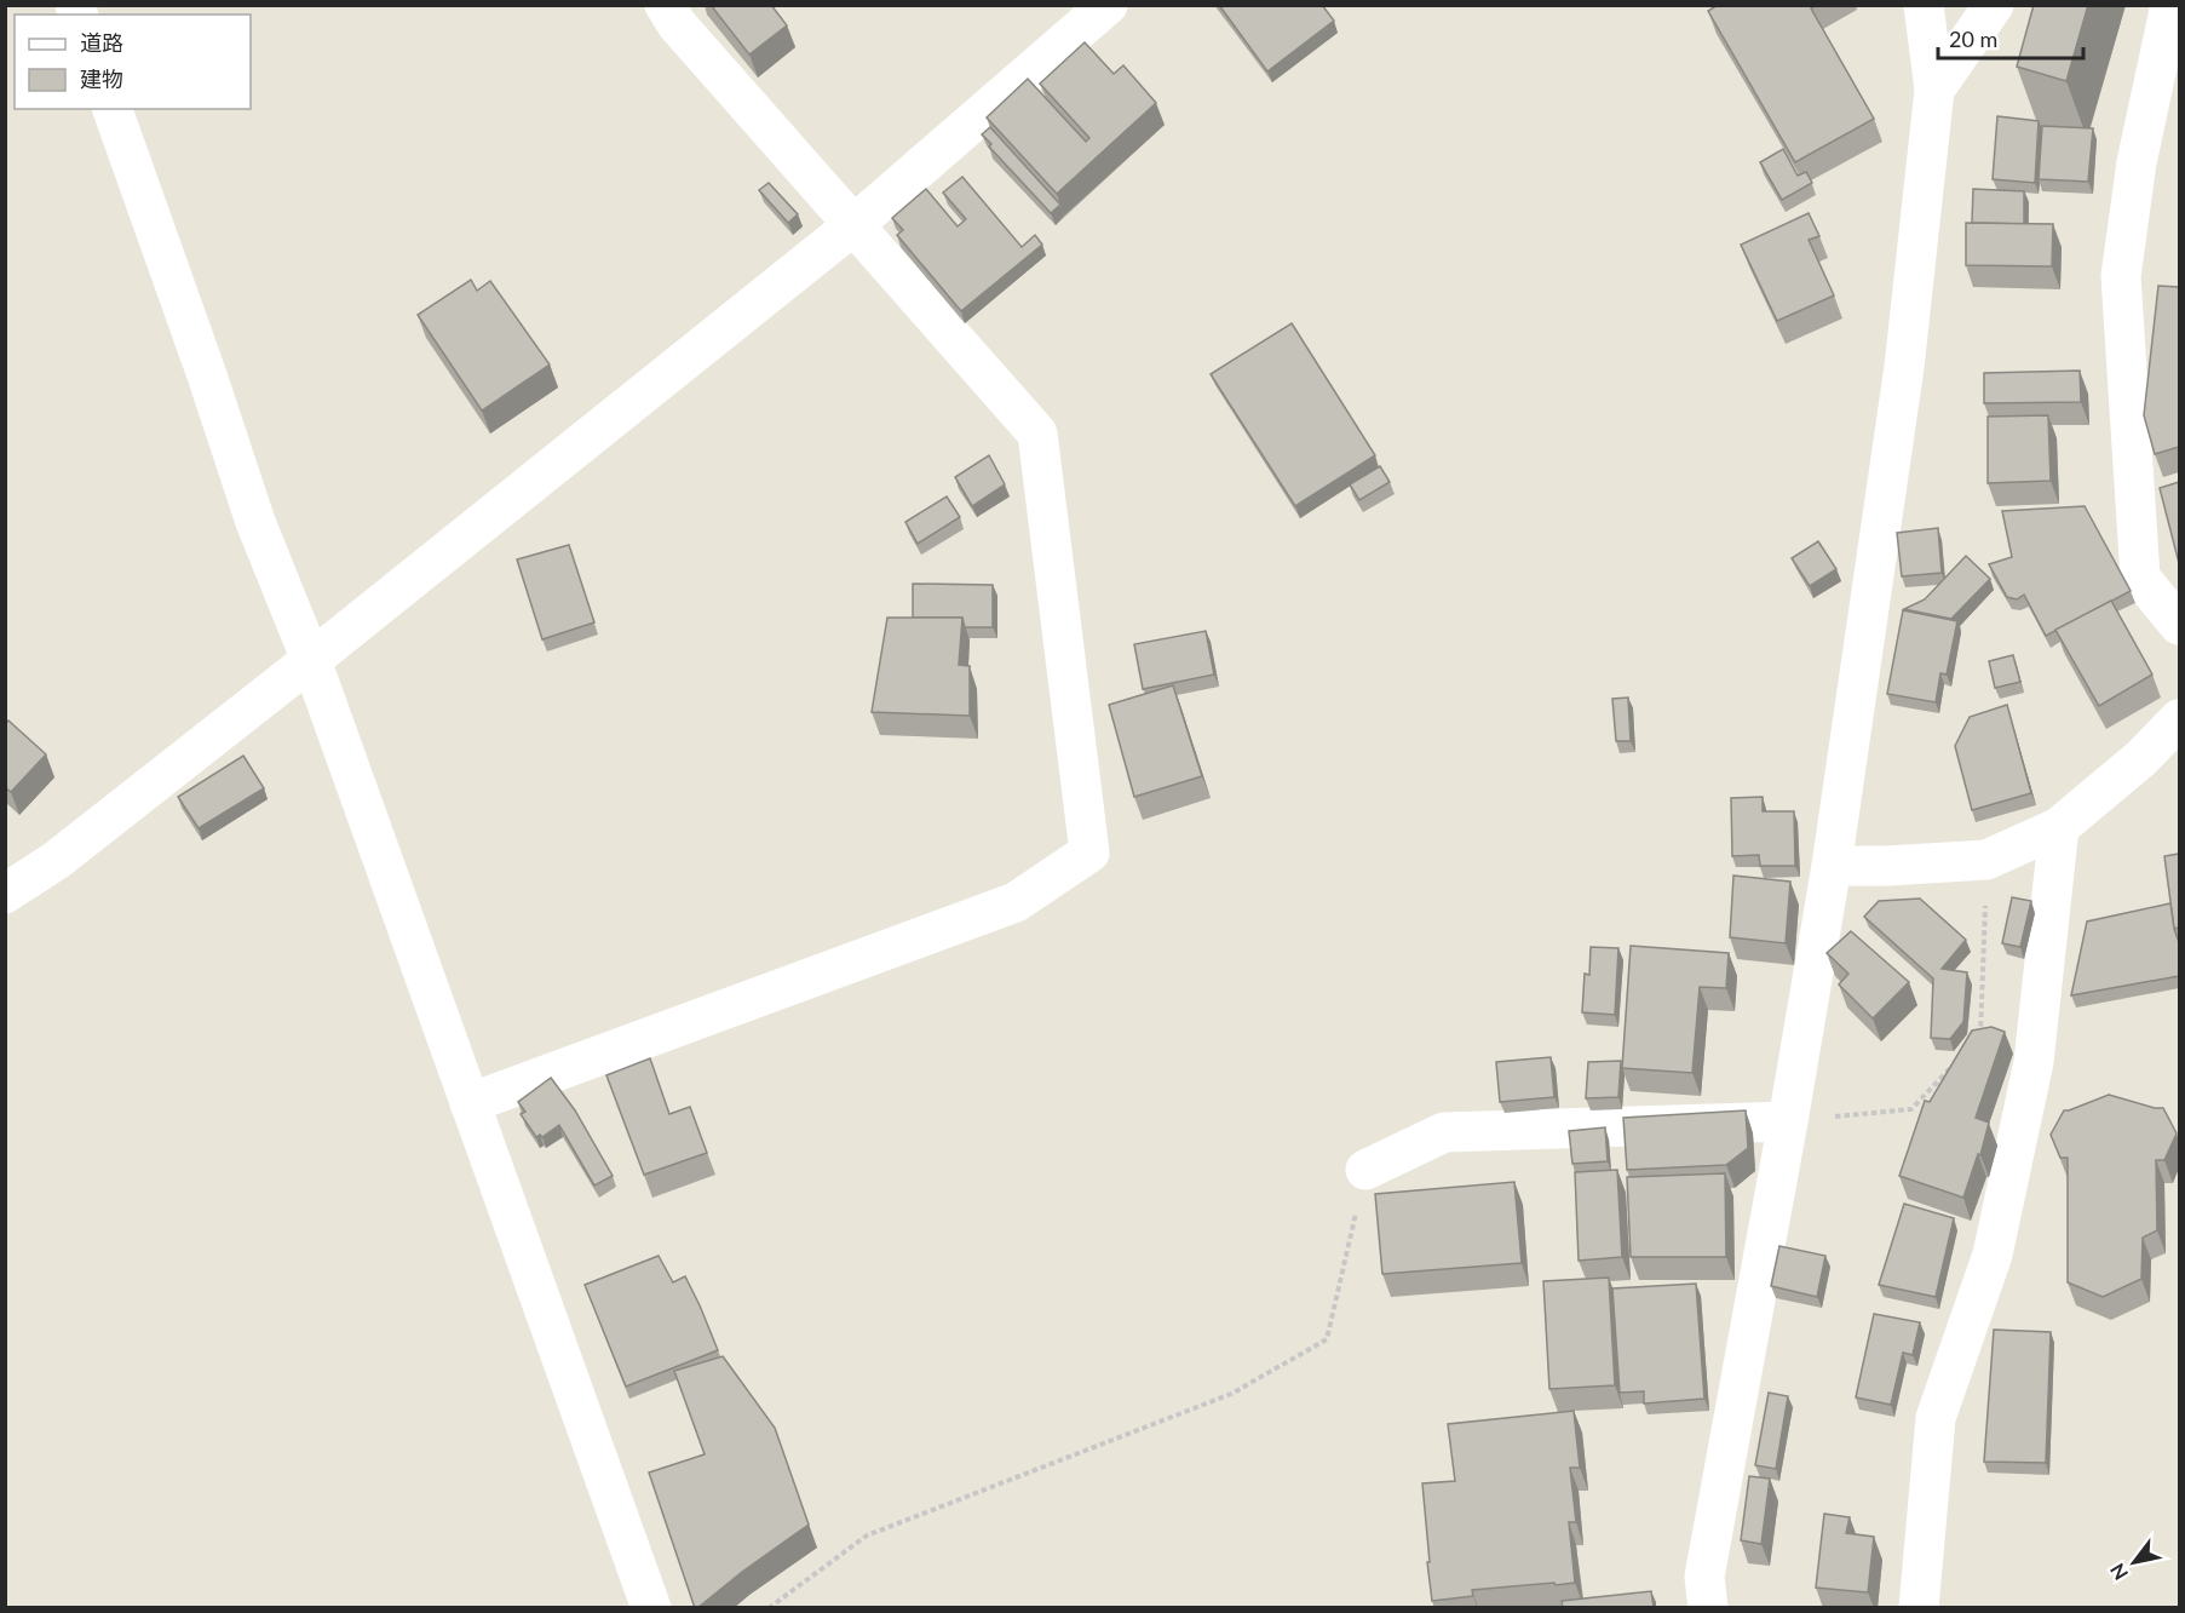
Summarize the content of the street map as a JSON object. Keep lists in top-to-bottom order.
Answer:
{
  "legend": ["道路", "建物"],
  "scale_bar": "20 m",
  "north": "bottom left"
}
